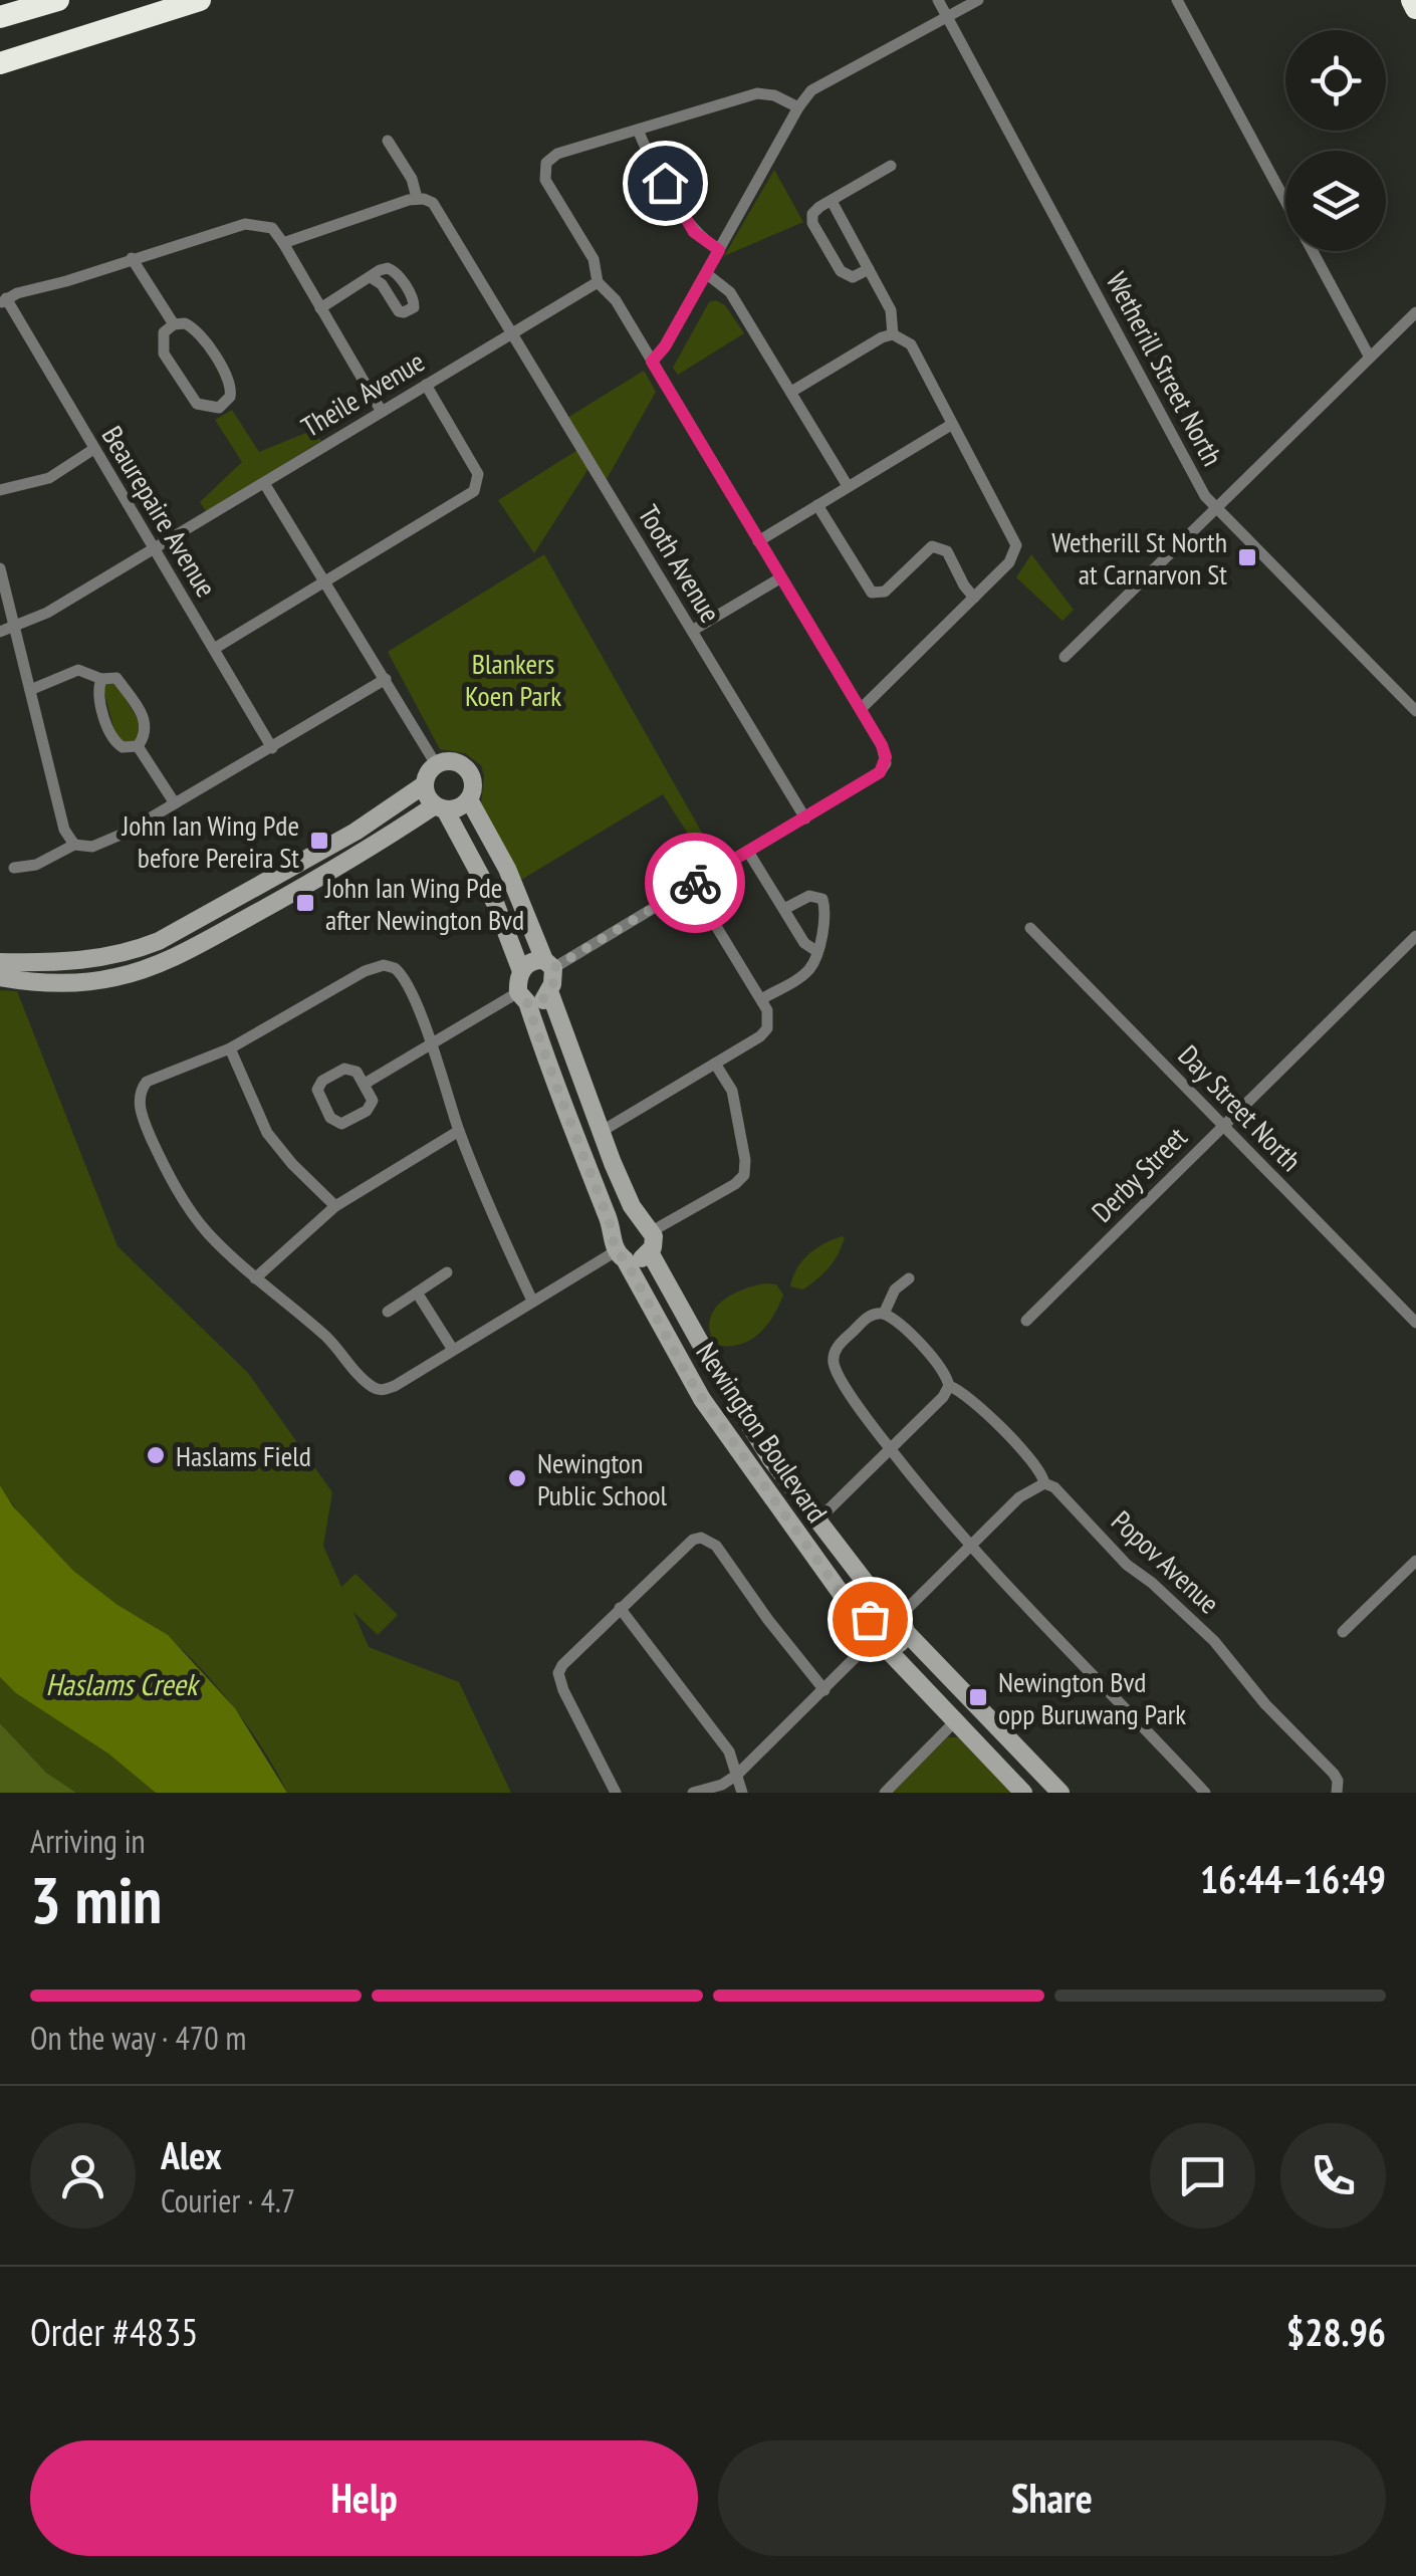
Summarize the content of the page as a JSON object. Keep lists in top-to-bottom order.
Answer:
{
  "streets": {
    "street": [
      "Wetherill Street North",
      "Theile Avenue",
      "Beaurepaire Avenue",
      "Tooth Avenue",
      "Day Street North",
      "Derby Street",
      "Newington Boulevard",
      "Popov Avenue"
    ]
  },
  "crossings": [
    ["Theile Avenue", "Beaurepaire Avenue"],
    ["Theile Avenue", "Tooth Avenue"],
    ["Day Street North", "Derby Street"]
  ],
  "water": ["Haslams Creek"],
  "parks": ["Blankers Koen Park"],
  "places": {
    "transit": [
      "Wetherill St North at Carnarvon St",
      "John Ian Wing Pde before Pereira St",
      "John Ian Wing Pde after Newington Bvd",
      "Newington Bvd opp Buruwang Park"
    ],
    "other": ["Haslams Field", "Newington Public School"]
  },
  "page": {
    "heading": ["3 min", "Arriving in", "16:44–16:49"],
    "panel": [
      "Alex",
      "Courier · 4.7",
      "Order #4835",
      "$28.96"
    ],
    "bar": "On the way · 470 m",
    "buttons": ["Help", "Share"]
  }
}
